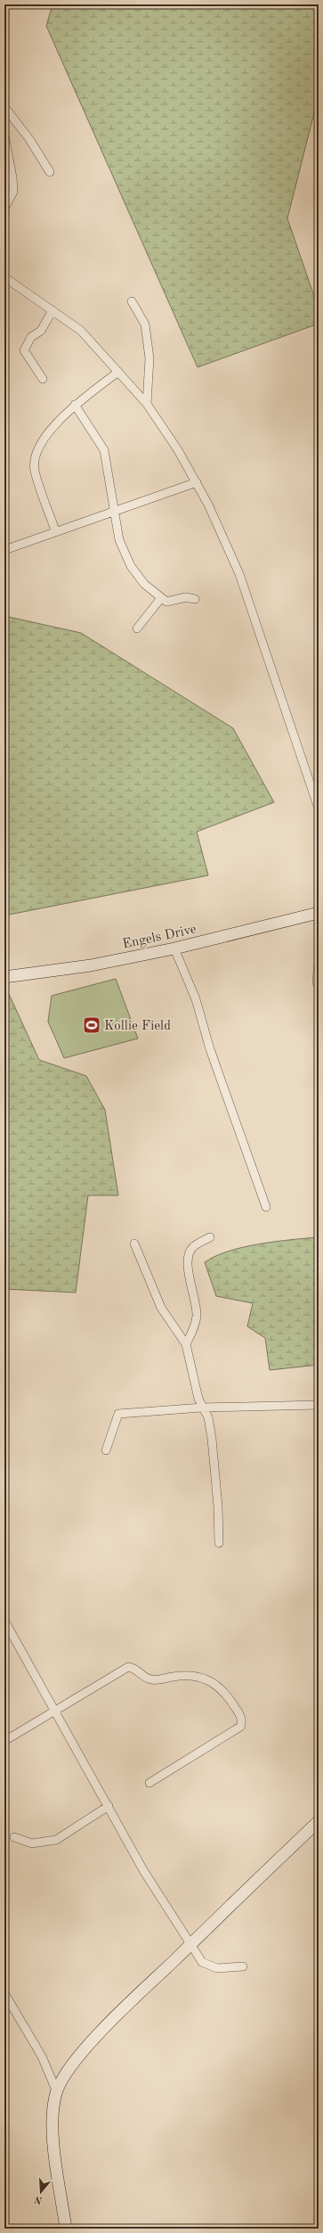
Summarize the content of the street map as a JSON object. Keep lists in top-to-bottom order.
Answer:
{
  "streets": {
    "main road": ["Engels Drive"]
  },
  "places": {
    "sports": ["Kollie Field"]
  },
  "north": "bottom"
}
